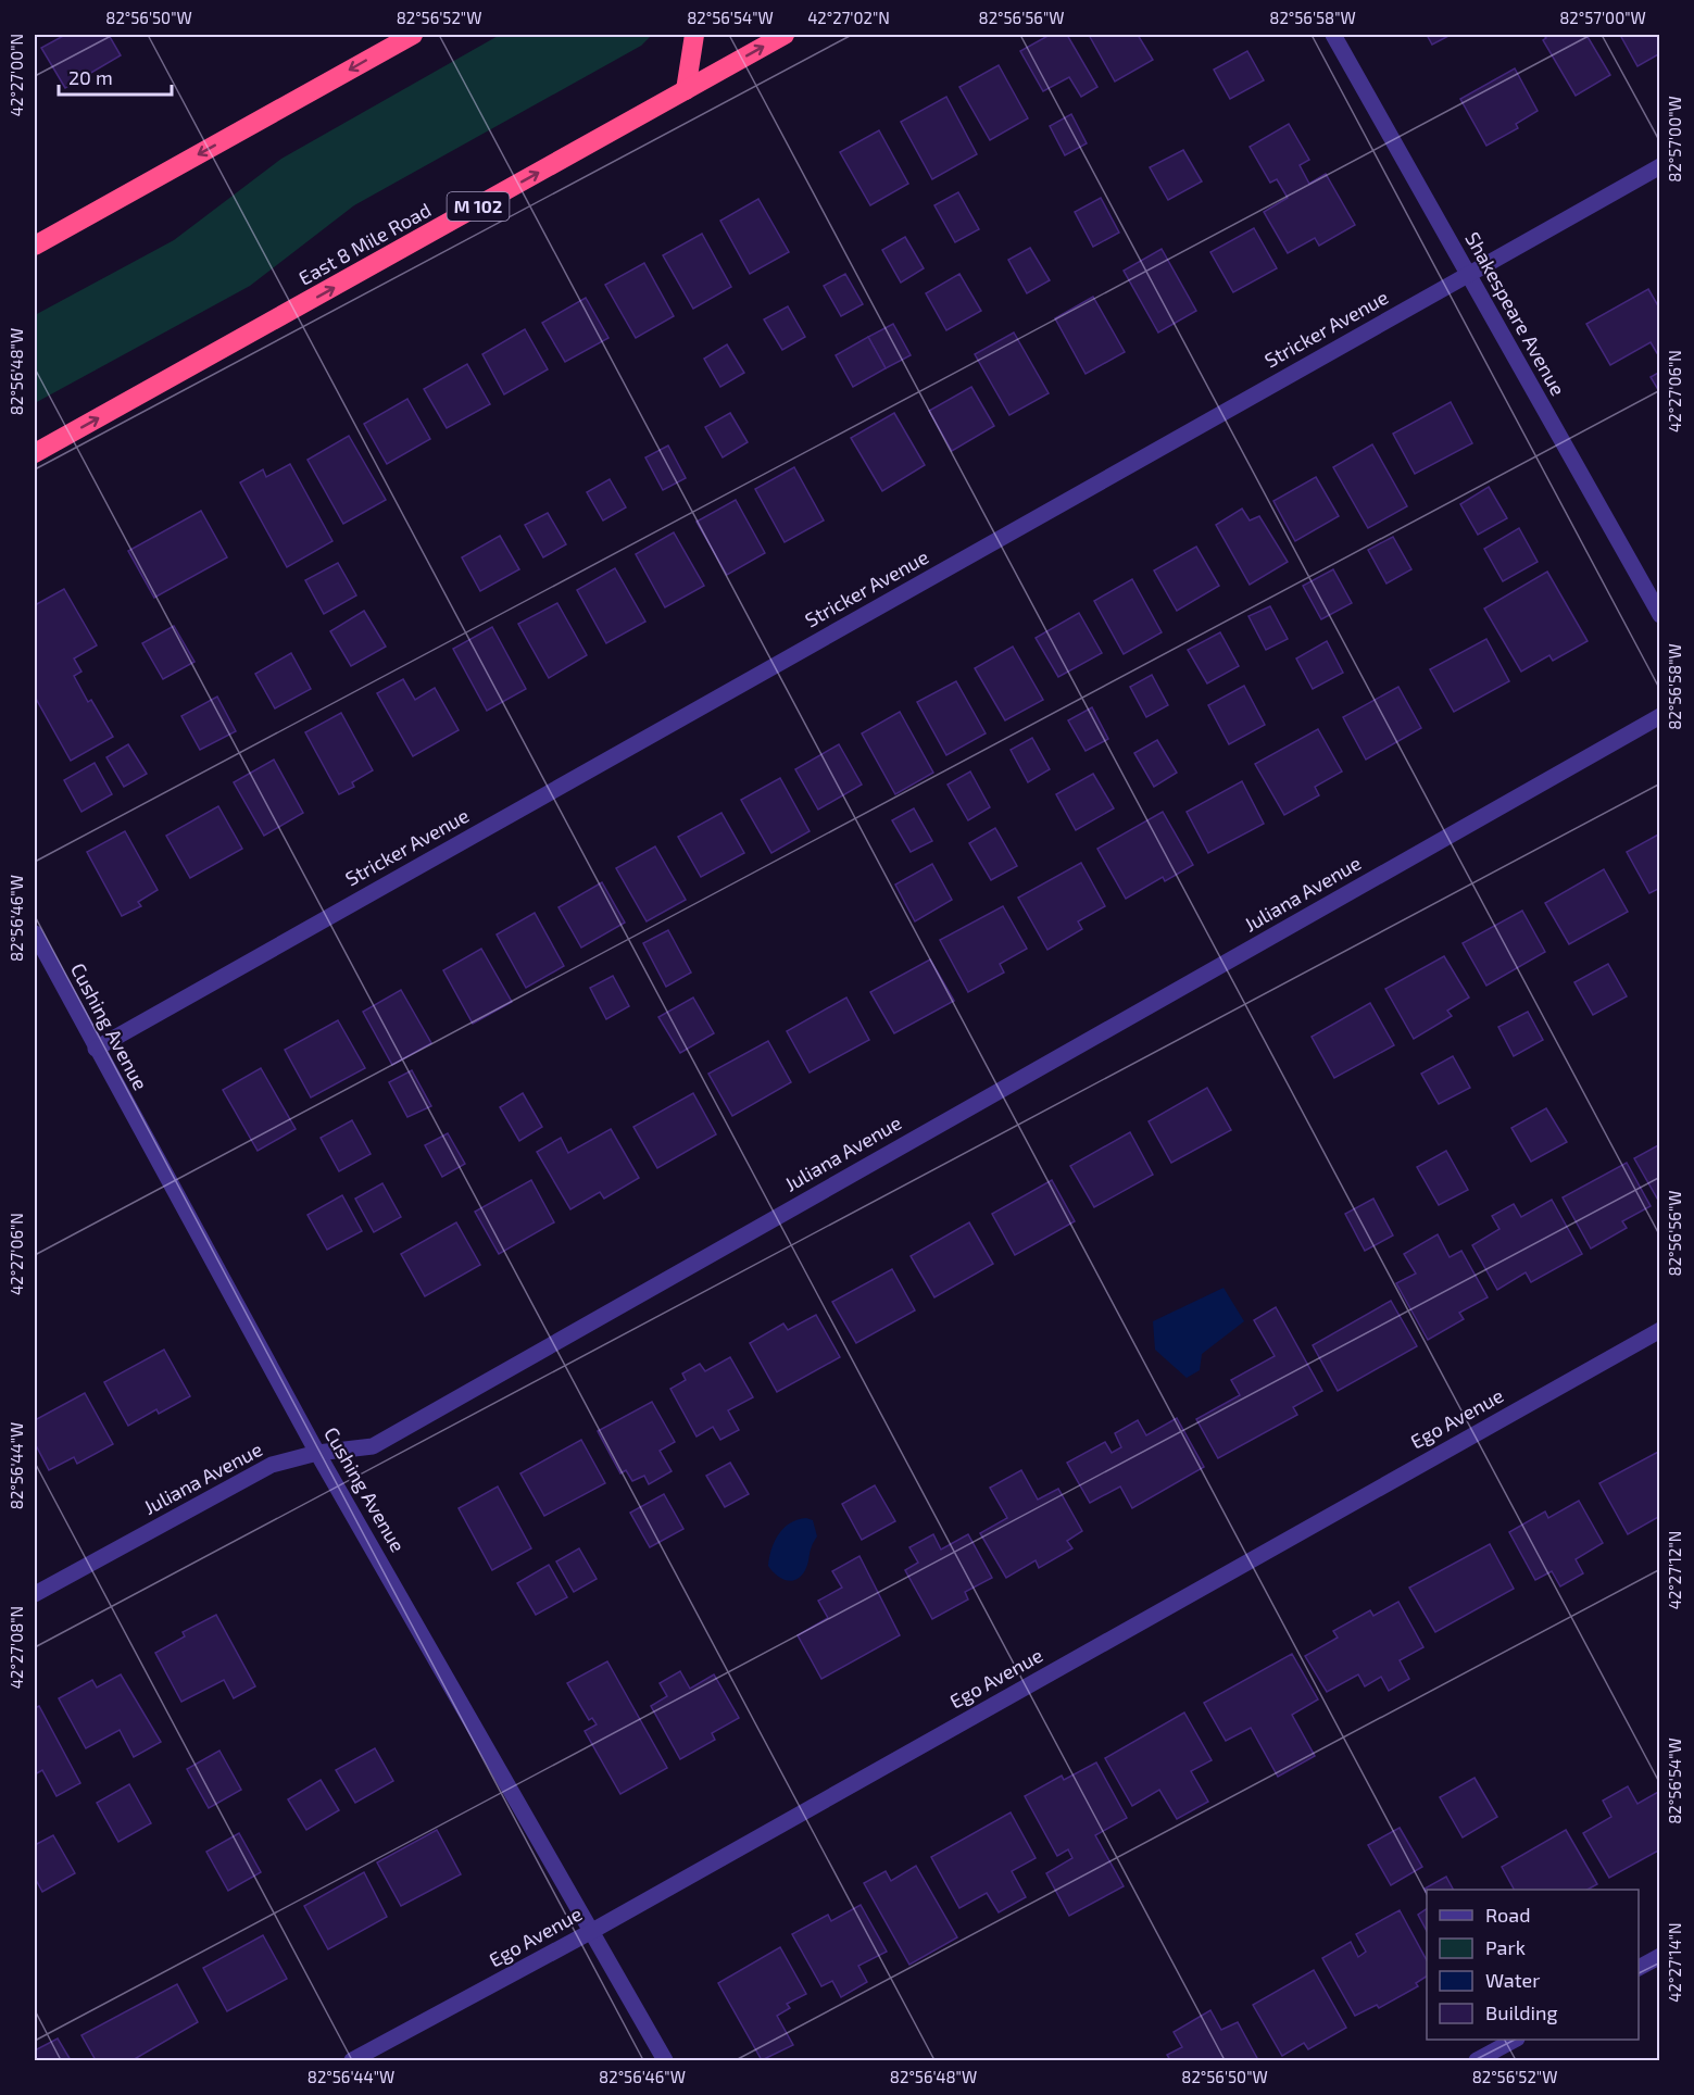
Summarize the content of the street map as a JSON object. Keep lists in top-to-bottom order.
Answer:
{
  "streets": {
    "highway": ["M 102", "East 8 Mile Road"],
    "street": [
      "Shakespeare Avenue",
      "Stricker Avenue",
      "Juliana Avenue",
      "Cushing Avenue",
      "Ego Avenue"
    ]
  },
  "crossings": [
    ["Shakespeare Avenue", "Stricker Avenue"],
    ["Stricker Avenue", "Cushing Avenue"],
    ["Juliana Avenue", "Cushing Avenue"],
    ["Cushing Avenue", "Ego Avenue"]
  ],
  "one_way": ["East 8 Mile Road"],
  "legend": [
    "Road",
    "Park",
    "Water",
    "Building"
  ],
  "scale_bar": "20 m",
  "coordinates": [
    "82°56'50\"W",
    "82°56'52\"W",
    "82°56'54\"W",
    "42°27'02\"N",
    "82°56'56\"W",
    "82°56'58\"W",
    "82°57'00\"W",
    "42°27'00\"N",
    "82°56'48\"W",
    "42°27'06\"N",
    "82°56'46\"W",
    "82°56'44\"W",
    "42°27'12\"N",
    "42°27'08\"N",
    "42°27'14\"N"
  ]
}
